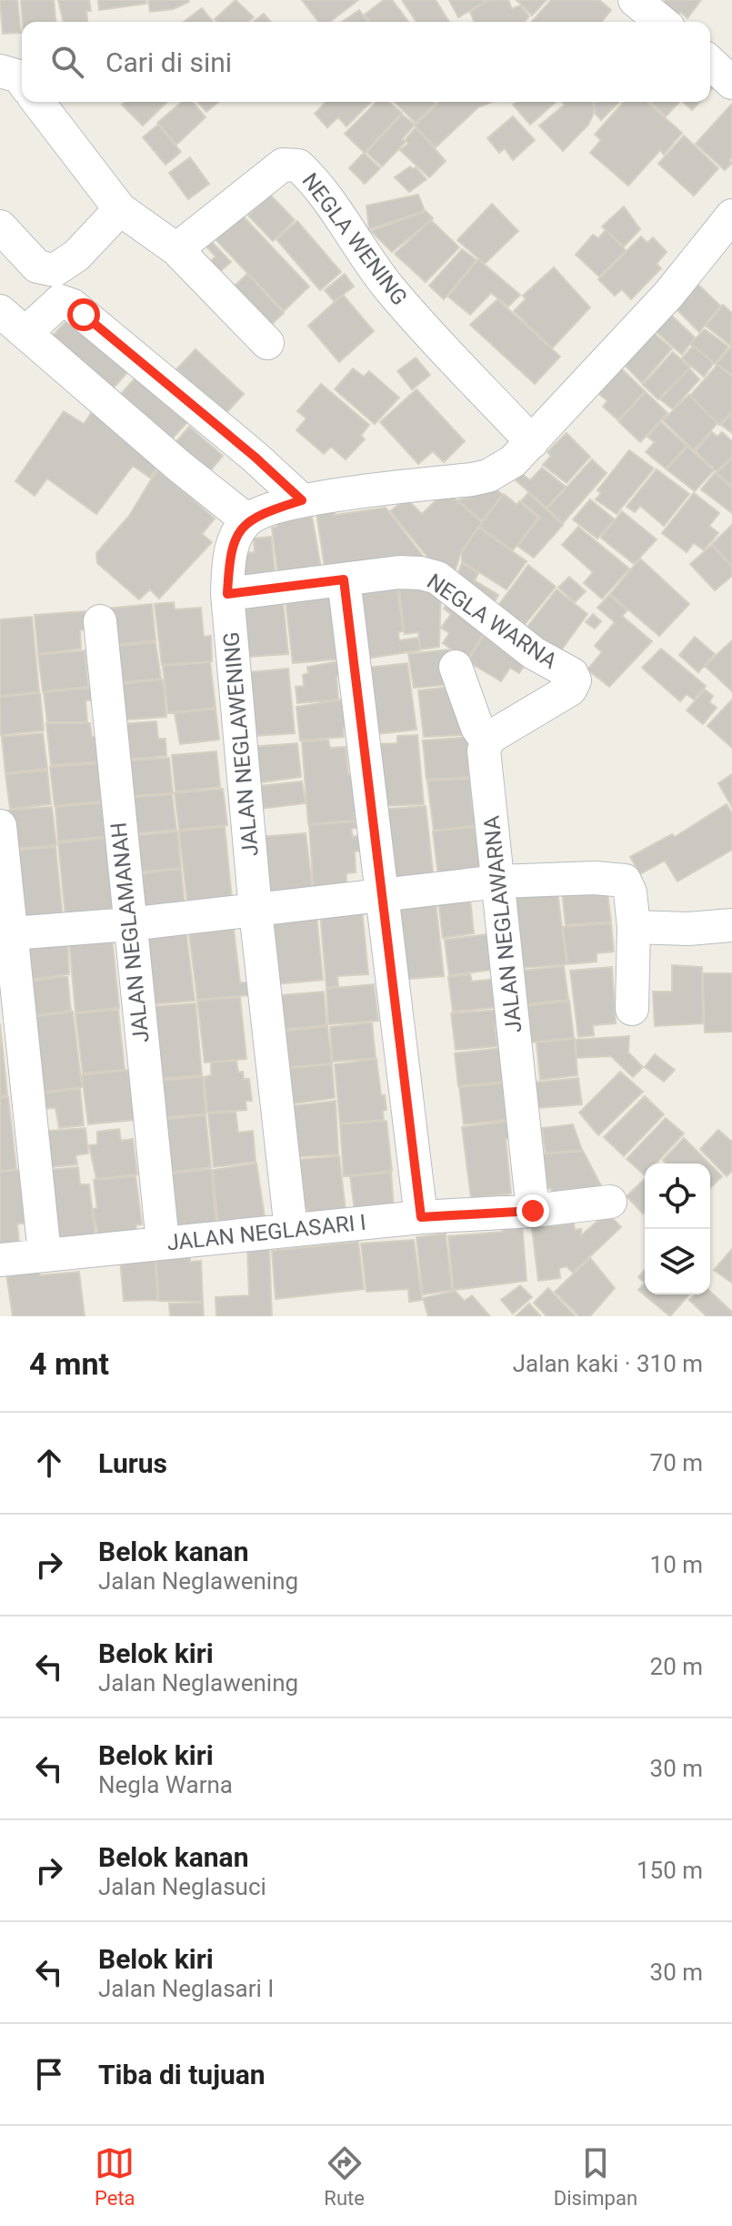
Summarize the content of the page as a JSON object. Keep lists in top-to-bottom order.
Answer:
{
  "streets": {
    "street": [
      "NEGLA WENING",
      "NEGLA WARNA",
      "JALAN NEGLAWENING",
      "JALAN NEGLAWARNA",
      "JALAN NEGLAMANAH",
      "JALAN NEGLASARI I"
    ]
  },
  "crossings": [
    ["NEGLA WARNA", "JALAN NEGLAWENING"],
    ["NEGLA WARNA", "JALAN NEGLAWARNA"],
    ["JALAN NEGLAWENING", "JALAN NEGLASARI I"],
    ["JALAN NEGLAWARNA", "JALAN NEGLASARI I"],
    ["JALAN NEGLAMANAH", "JALAN NEGLASARI I"]
  ],
  "page": {
    "search": "Cari di sini",
    "heading": ["4 mnt", "Jalan kaki · 310 m"],
    "list": [
      ["Lurus", "70 m"],
      ["Belok kanan", "Jalan Neglawening", "10 m"],
      ["Belok kiri", "Jalan Neglawening", "20 m"],
      ["Belok kiri", "Negla Warna", "30 m"],
      ["Belok kanan", "Jalan Neglasuci", "150 m"],
      ["Belok kiri", "Jalan Neglasari I", "30 m"],
      "Tiba di tujuan"
    ],
    "nav": ["Peta", "Rute", "Disimpan"]
  }
}
